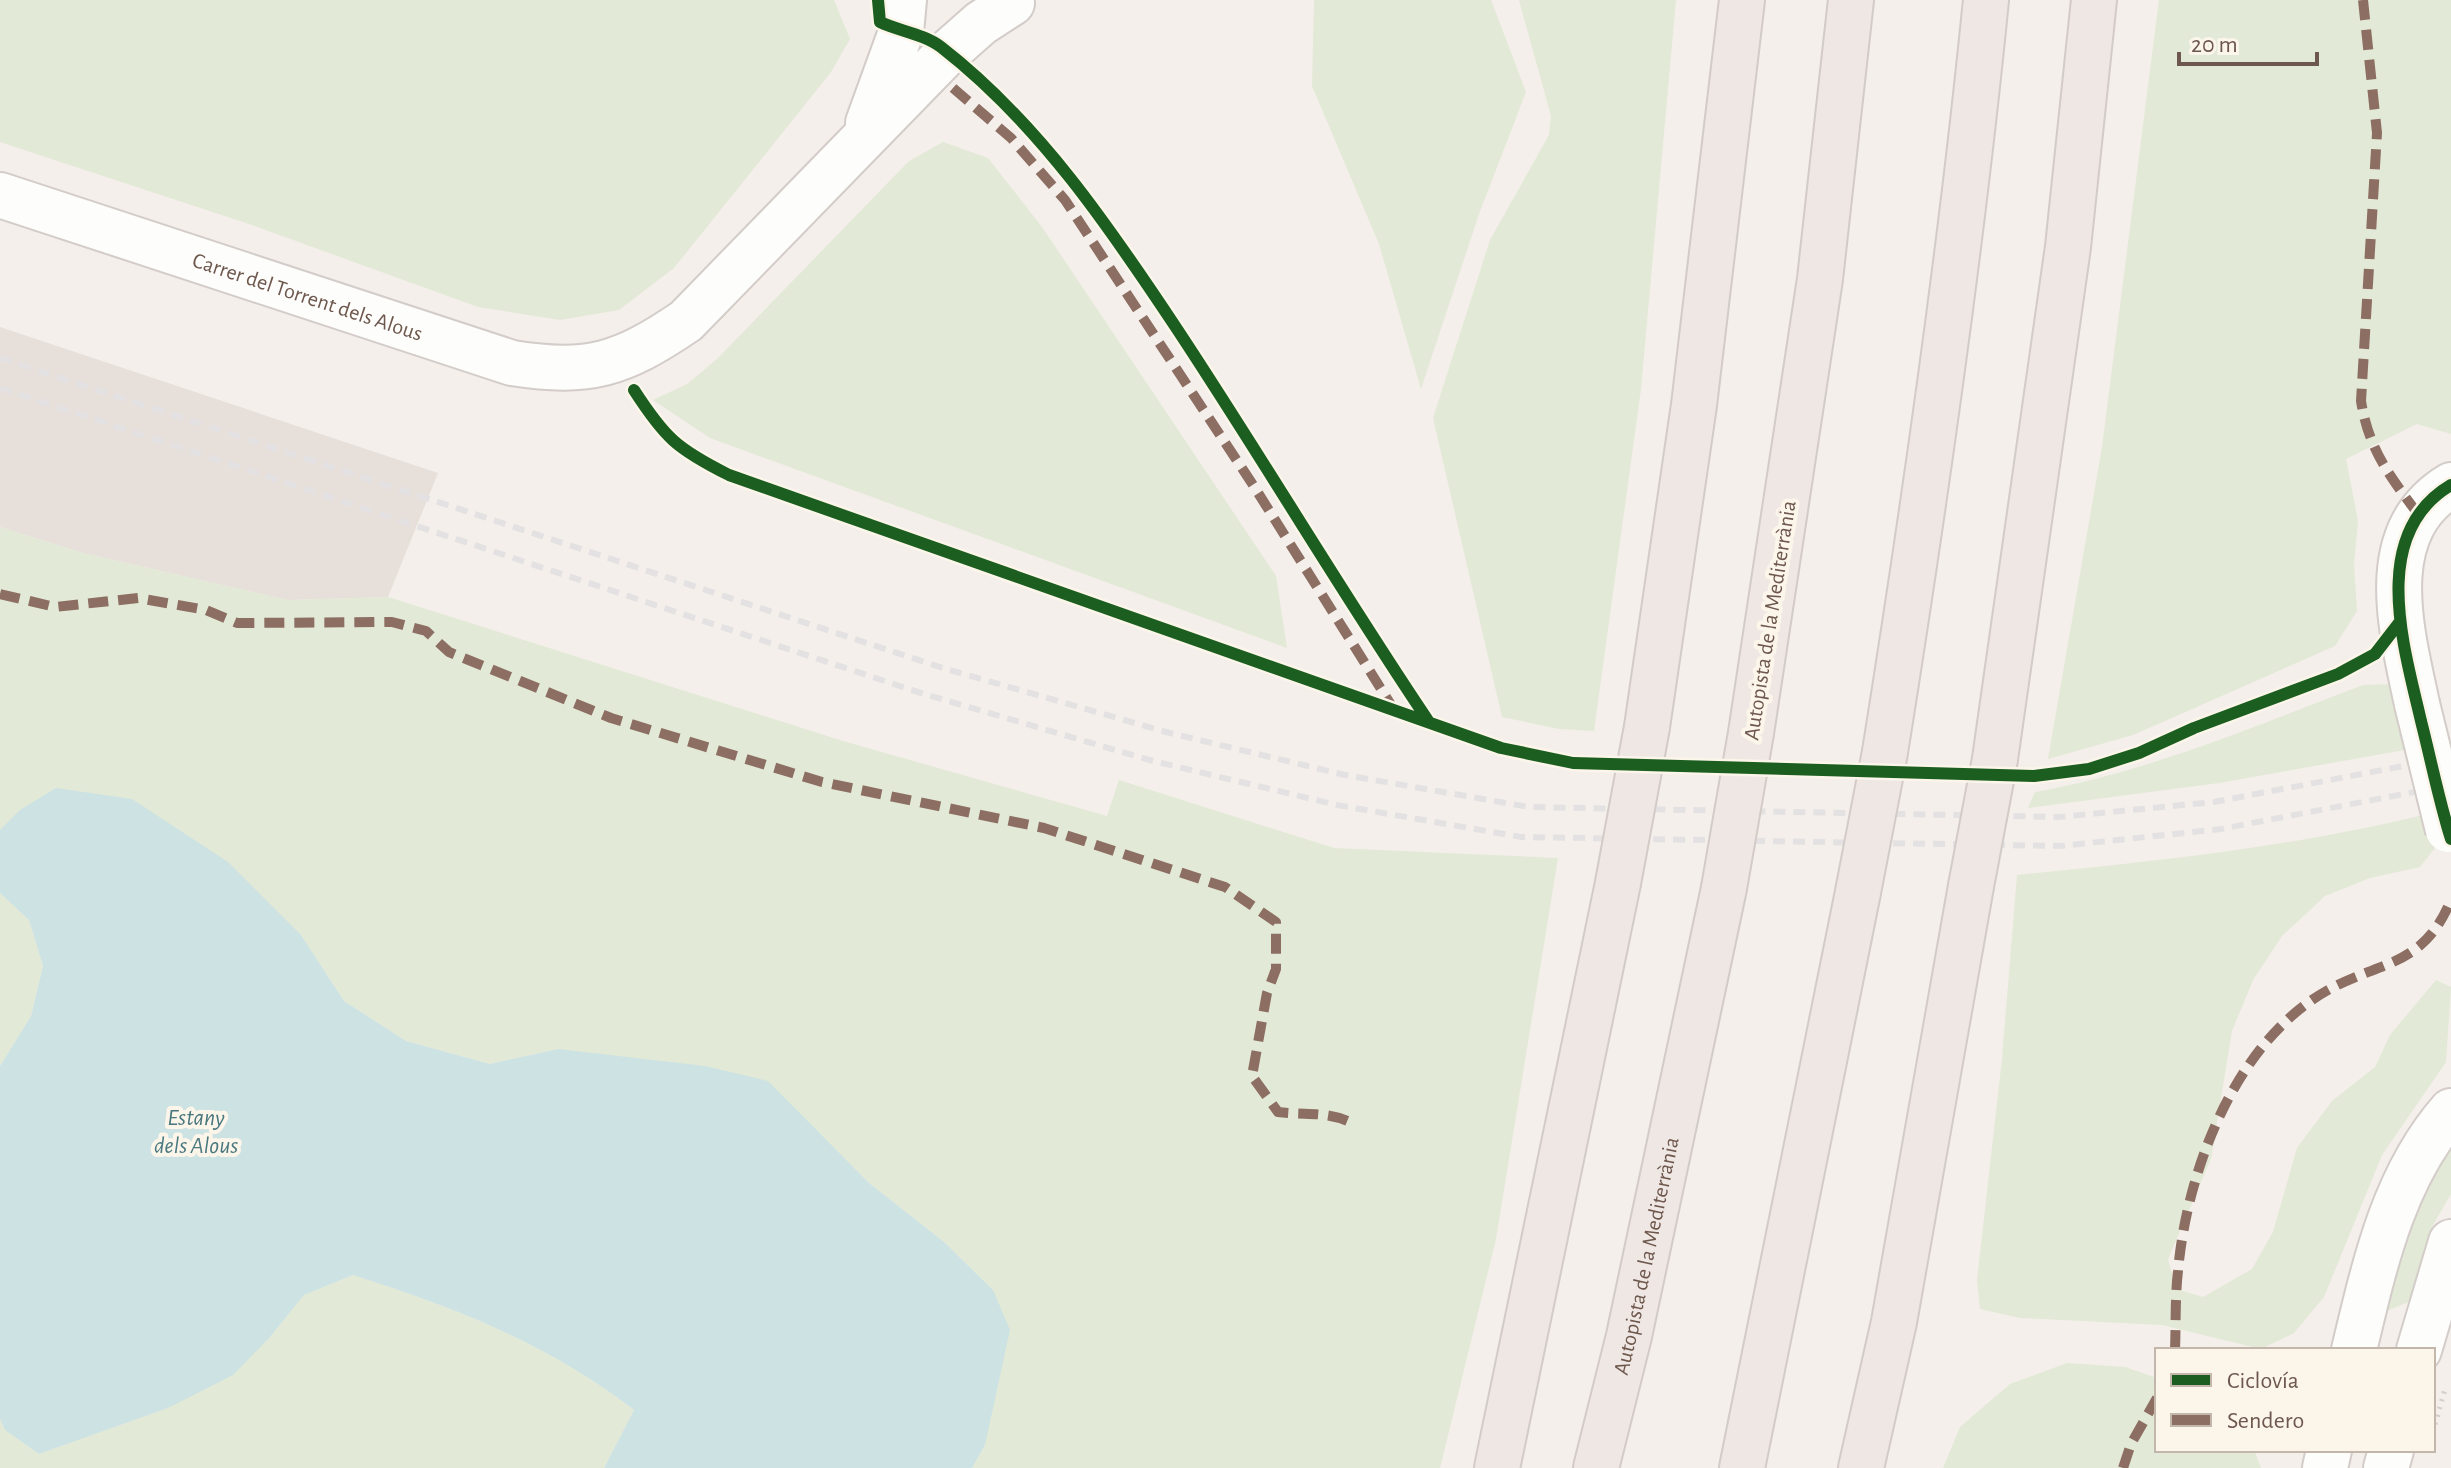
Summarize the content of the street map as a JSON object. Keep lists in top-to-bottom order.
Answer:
{
  "streets": {
    "highway": ["Autopista de la Mediterrània"],
    "street": ["Carrer del Torrent dels Alous"]
  },
  "water": ["Estany dels Alous"],
  "legend": ["Ciclovía", "Sendero"],
  "scale_bar": "20 m"
}
